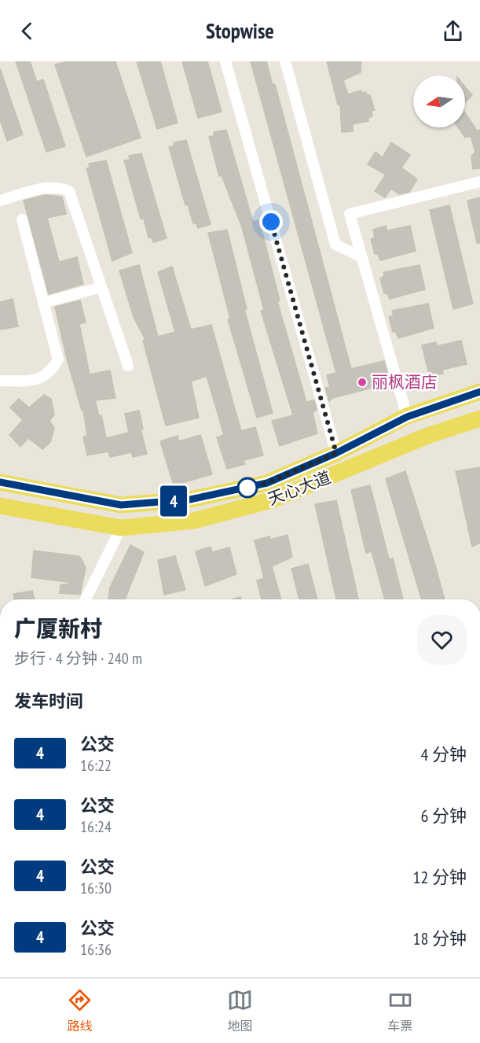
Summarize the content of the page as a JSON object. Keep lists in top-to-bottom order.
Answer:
{
  "streets": {
    "main road": ["天心大道"]
  },
  "places": ["丽枫酒店"],
  "lines": ["bus line 4"],
  "north": "left",
  "page": {
    "header": "Stopwise",
    "on_map": "4",
    "heading": [
      ["广厦新村", "步行 · 4 分钟 · 240 m"],
      "发车时间"
    ],
    "list": [
      {
        "mark": "4",
        "name": "公交",
        "note": "16:22",
        "value": "4 分钟"
      },
      {
        "mark": "4",
        "name": "公交",
        "note": "16:24",
        "value": "6 分钟"
      },
      {
        "mark": "4",
        "name": "公交",
        "note": "16:30",
        "value": "12 分钟"
      },
      {
        "mark": "4",
        "name": "公交",
        "note": "16:36",
        "value": "18 分钟"
      }
    ],
    "tabs": ["路线", "地图", "车票"]
  }
}
